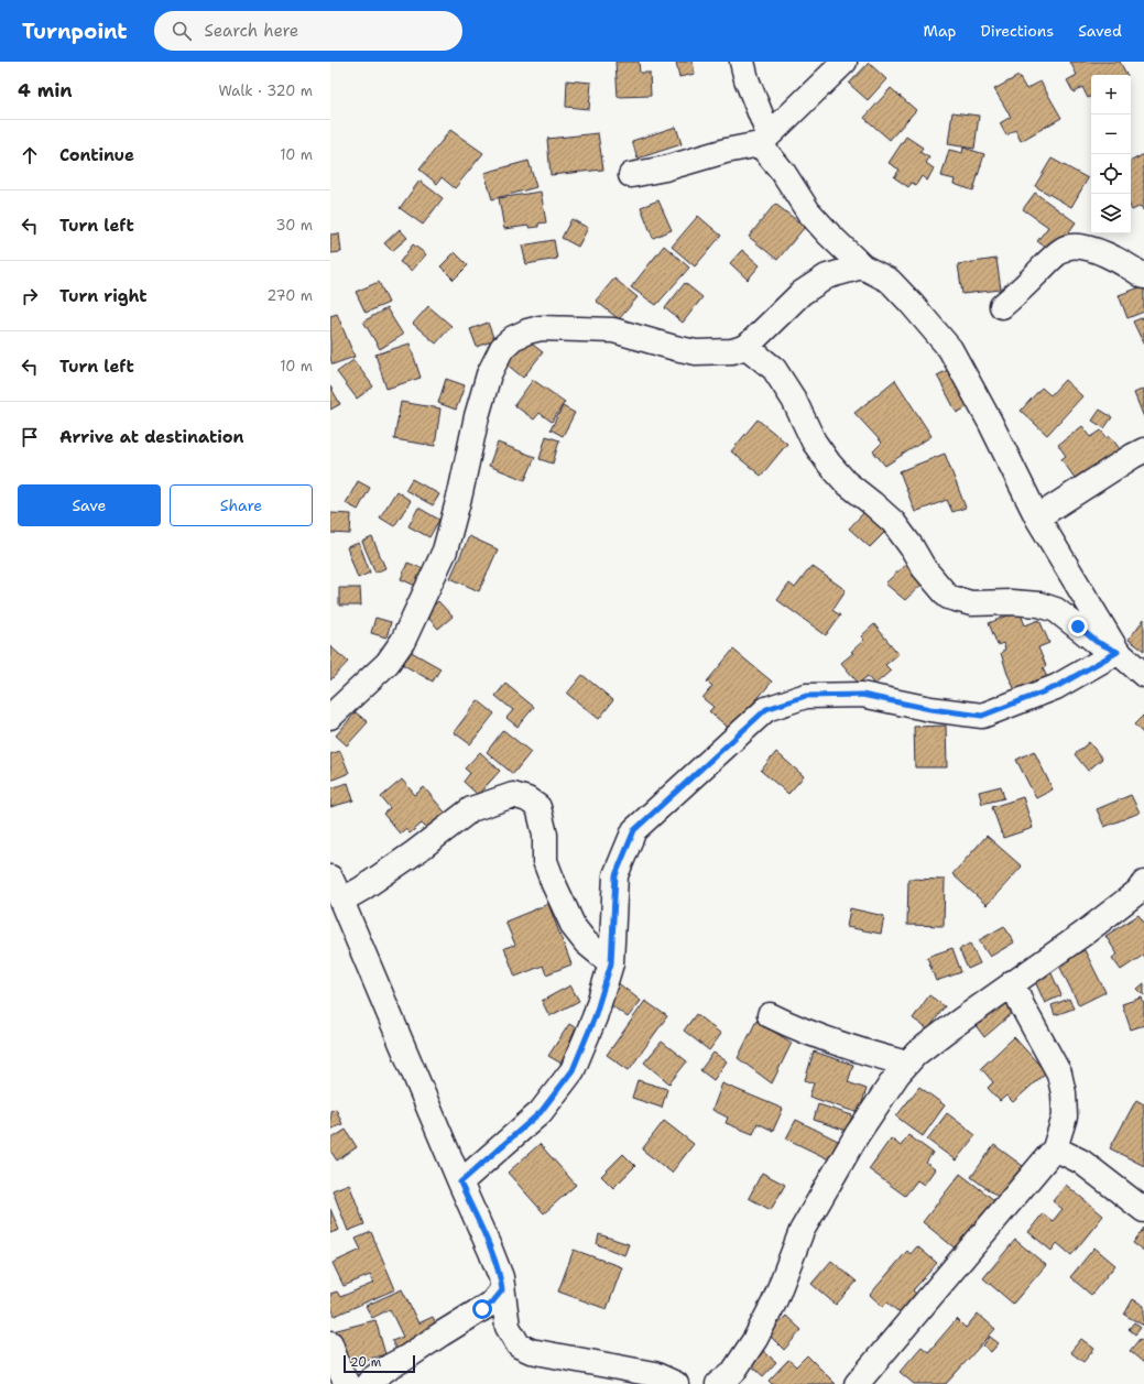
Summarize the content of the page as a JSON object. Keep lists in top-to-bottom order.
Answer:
{
  "scale_bar": "20 m",
  "page": {
    "header": "Turnpoint",
    "search": "Search here",
    "nav": ["Map", "Directions", "Saved"],
    "heading": ["4 min", "Walk · 320 m"],
    "map_buttons": ["+", "−"],
    "list": [
      ["Continue", "10 m"],
      ["Turn left", "30 m"],
      ["Turn right", "270 m"],
      ["Turn left", "10 m"],
      "Arrive at destination"
    ],
    "buttons": ["Save", "Share"],
    "scale": "20 m"
  }
}
